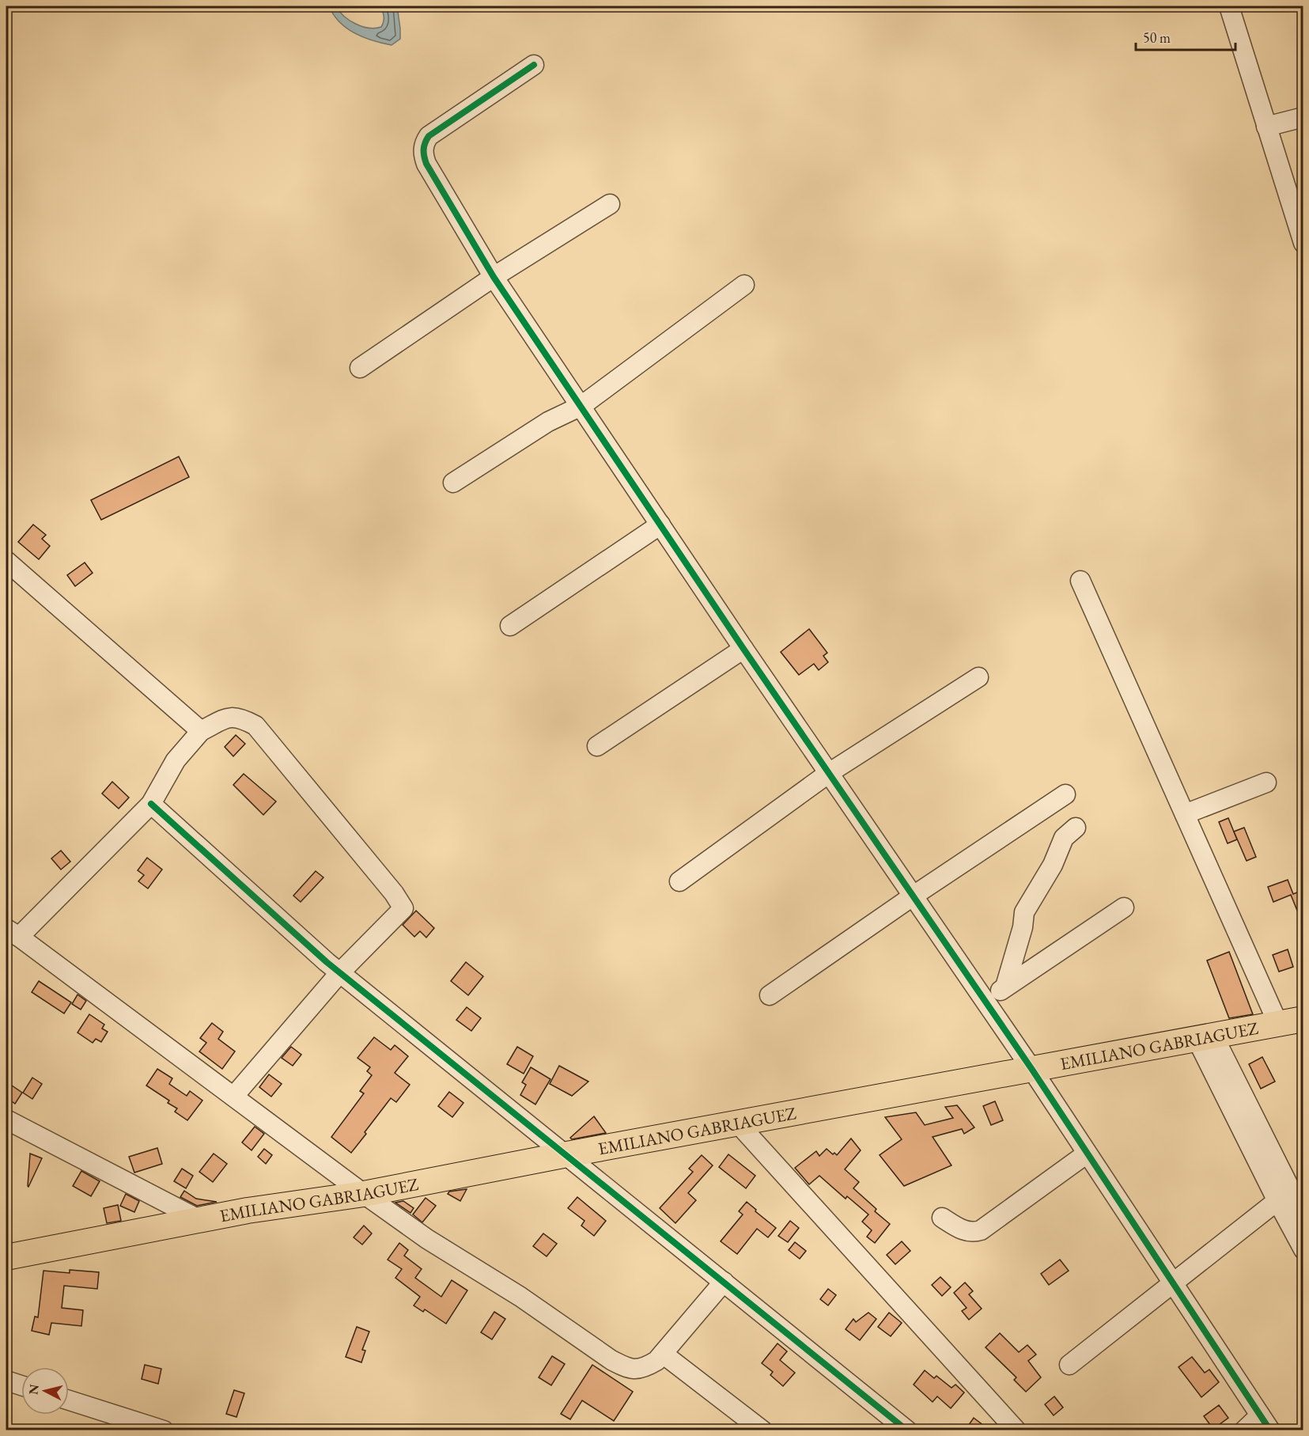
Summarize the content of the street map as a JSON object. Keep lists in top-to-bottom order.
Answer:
{
  "streets": {
    "main road": ["EMILIANO GABRIAGUEZ"]
  },
  "scale_bar": "50 m",
  "north": "left"
}
